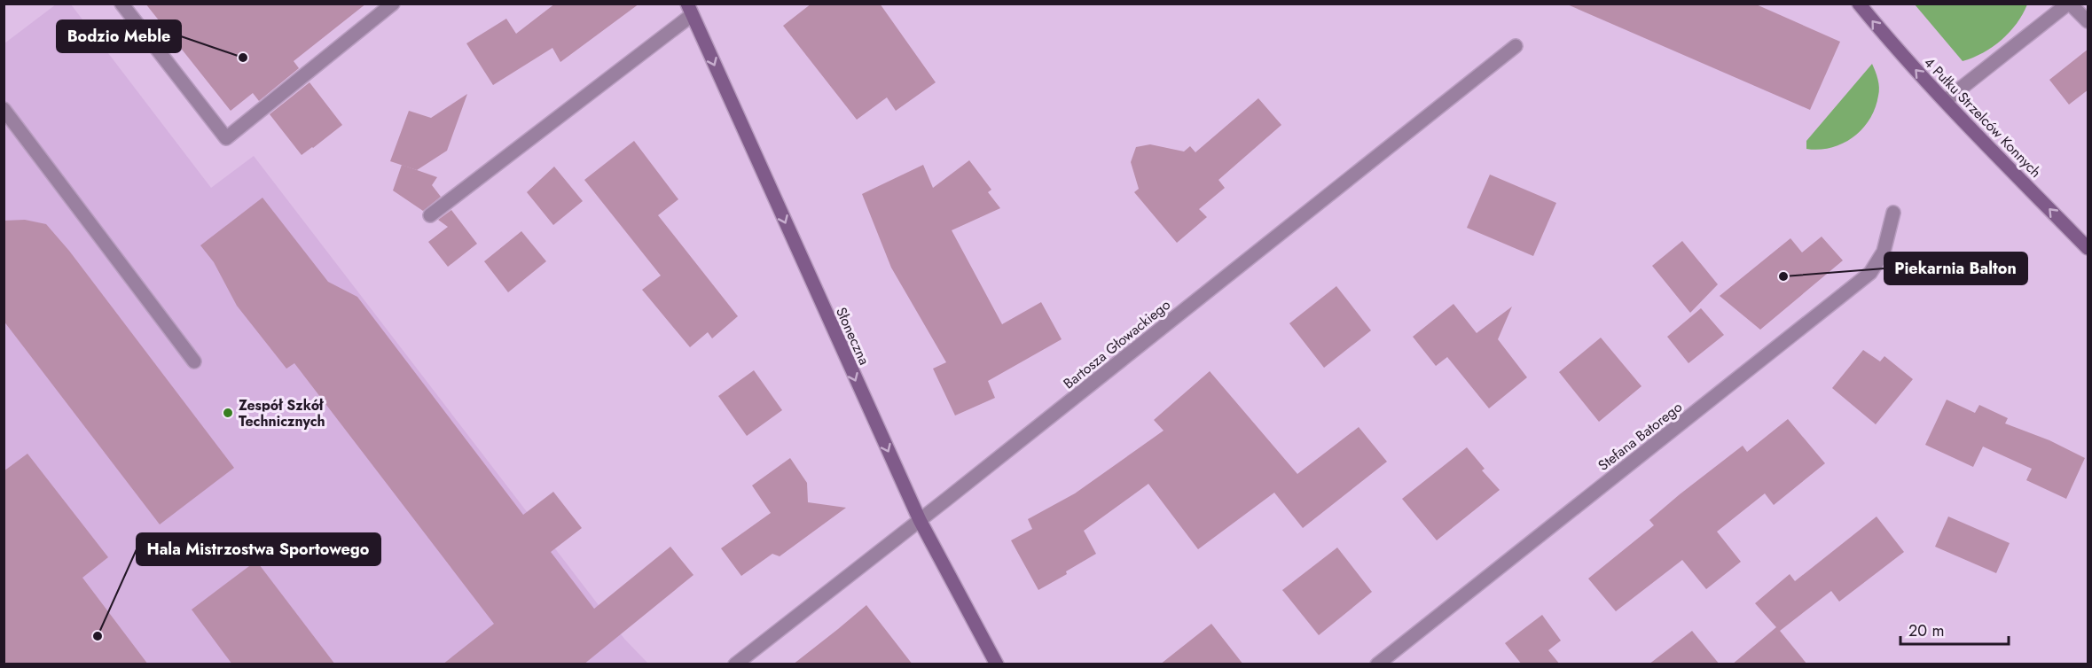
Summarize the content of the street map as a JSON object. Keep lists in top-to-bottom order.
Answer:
{
  "streets": {
    "street": [
      "4 Pułku Strzelców Konnych",
      "Słoneczna",
      "Bartosza Głowackiego",
      "Stefana Batorego"
    ]
  },
  "crossings": [
    ["Słoneczna", "Bartosza Głowackiego"]
  ],
  "one_way": ["4 Pułku Strzelców Konnych", "Słoneczna"],
  "places": [
    "Bodzio Meble",
    "Piekarnia Balton",
    "Zespół Szkół Technicznych",
    "Hala Mistrzostwa Sportowego"
  ],
  "scale_bar": "20 m"
}
